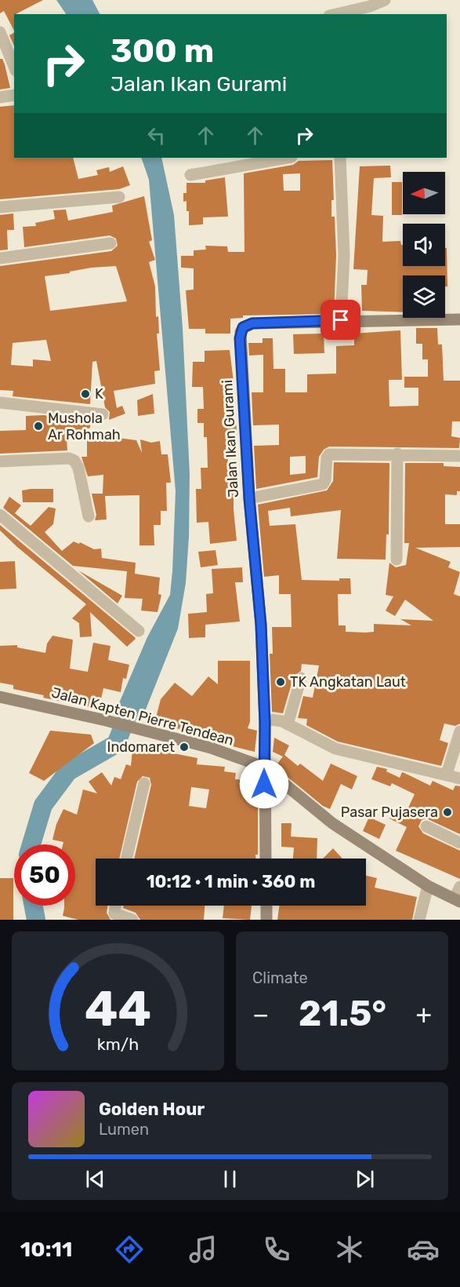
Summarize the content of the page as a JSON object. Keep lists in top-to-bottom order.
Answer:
{
  "streets": {
    "main road": ["Jalan Ikan Gurami", "Jalan Kapten Pierre Tendean"]
  },
  "crossings": [
    ["Jalan Ikan Gurami", "Jalan Kapten Pierre Tendean"]
  ],
  "places": [
    "K",
    "Mushola Ar Rohmah",
    "TK Angkatan Laut",
    "Indomaret",
    "Pasar Pujasera"
  ],
  "north": "left",
  "page": {
    "turn": ["300 m", "Jalan Ikan Gurami"],
    "limit": "50",
    "trip": "10:12 · 1 min · 360 m",
    "tile": "Climate",
    "heat": ["−", "21.5°", "+"],
    "song": ["Golden Hour", "Lumen"],
    "tabs": "10:11",
    "gauge": ["44", "km/h"]
  }
}
